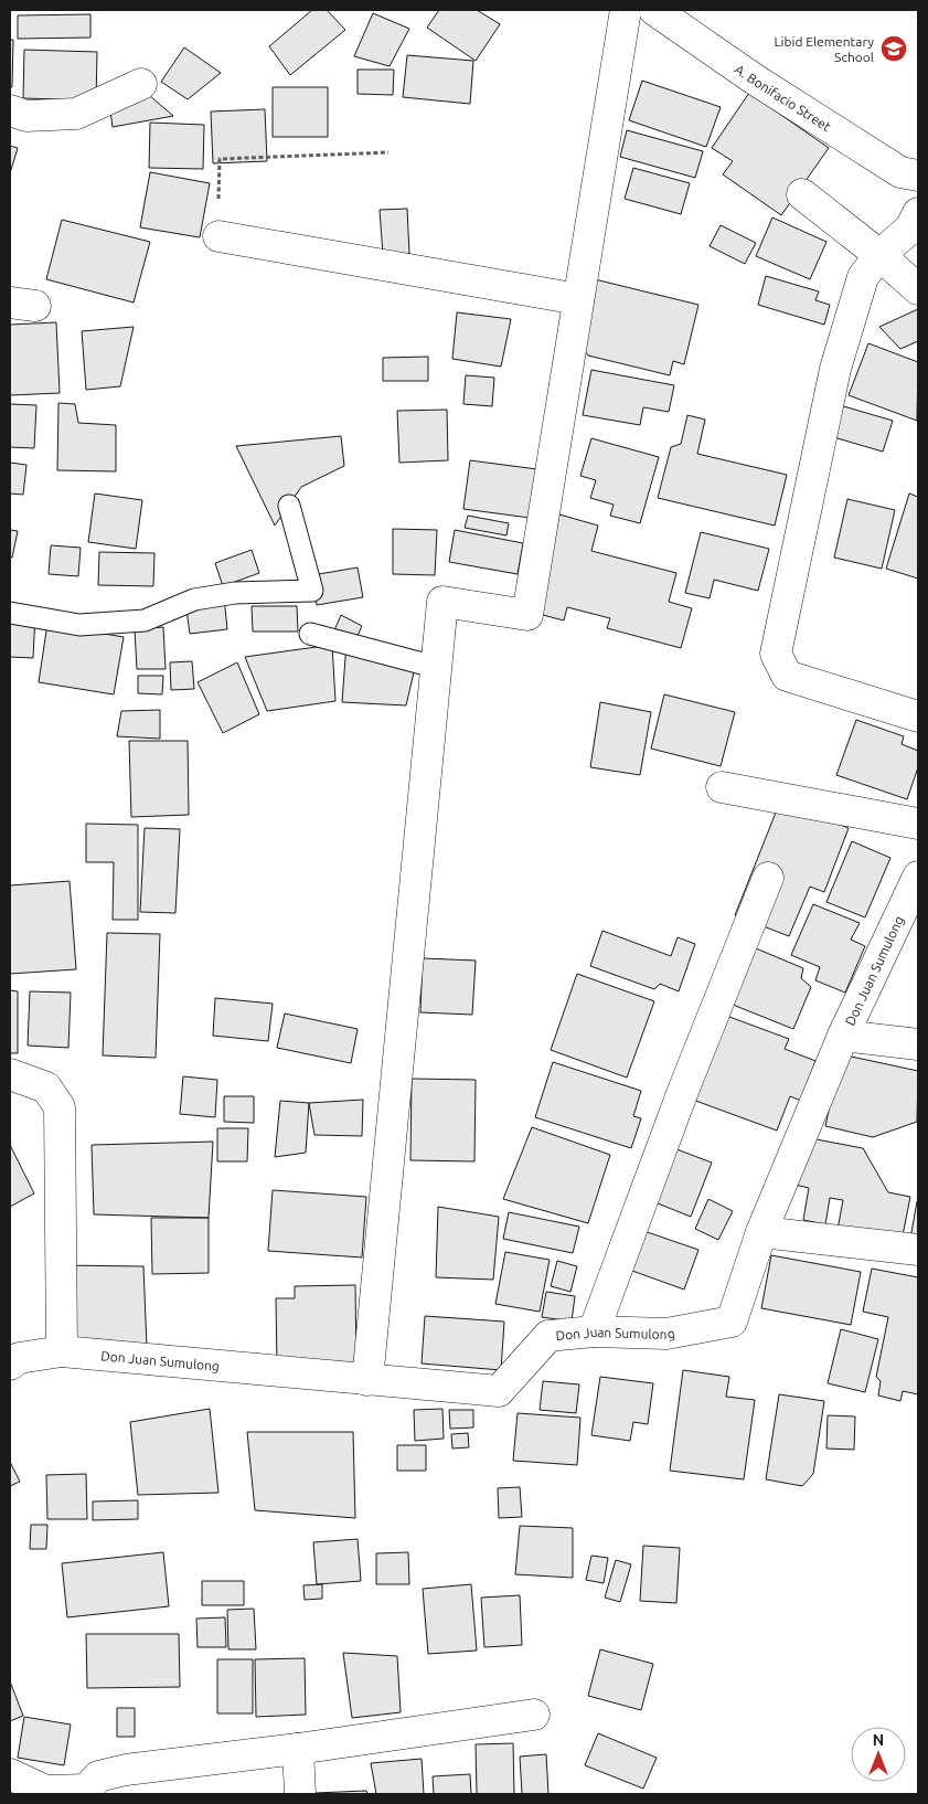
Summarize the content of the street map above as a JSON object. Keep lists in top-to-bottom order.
{
  "streets": {
    "street": ["A. Bonifacio Street", "Don Juan Sumulong"]
  },
  "places": {
    "school or university": ["Libid Elementary School"]
  },
  "north": "top"
}
